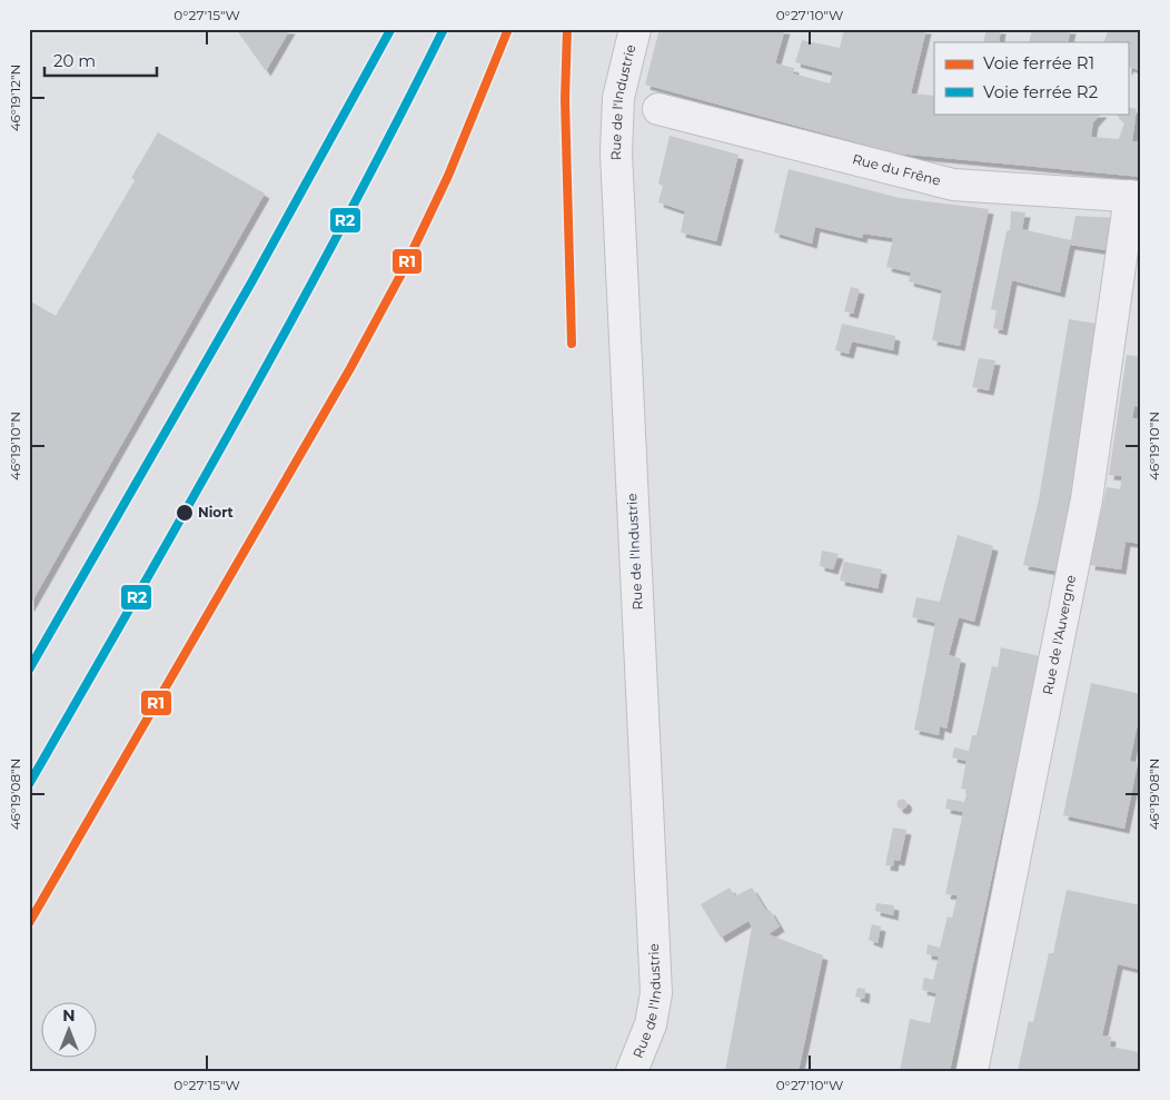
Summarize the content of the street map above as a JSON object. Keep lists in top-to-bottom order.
{
  "streets": {
    "street": ["Rue de l'Industrie", "Rue du Frêne", "Rue de l'Auvergne"]
  },
  "crossings": [
    ["Rue du Frêne", "Rue de l'Auvergne"]
  ],
  "places": ["Niort"],
  "lines": ["rail line R1", "rail line R2"],
  "legend": ["Voie ferrée R1", "Voie ferrée R2"],
  "scale_bar": "20 m",
  "north": "top",
  "coordinates": [
    "0°27'15\"W",
    "0°27'10\"W",
    "46°19'12\"N",
    "46°19'10\"N",
    "46°19'08\"N"
  ]
}
